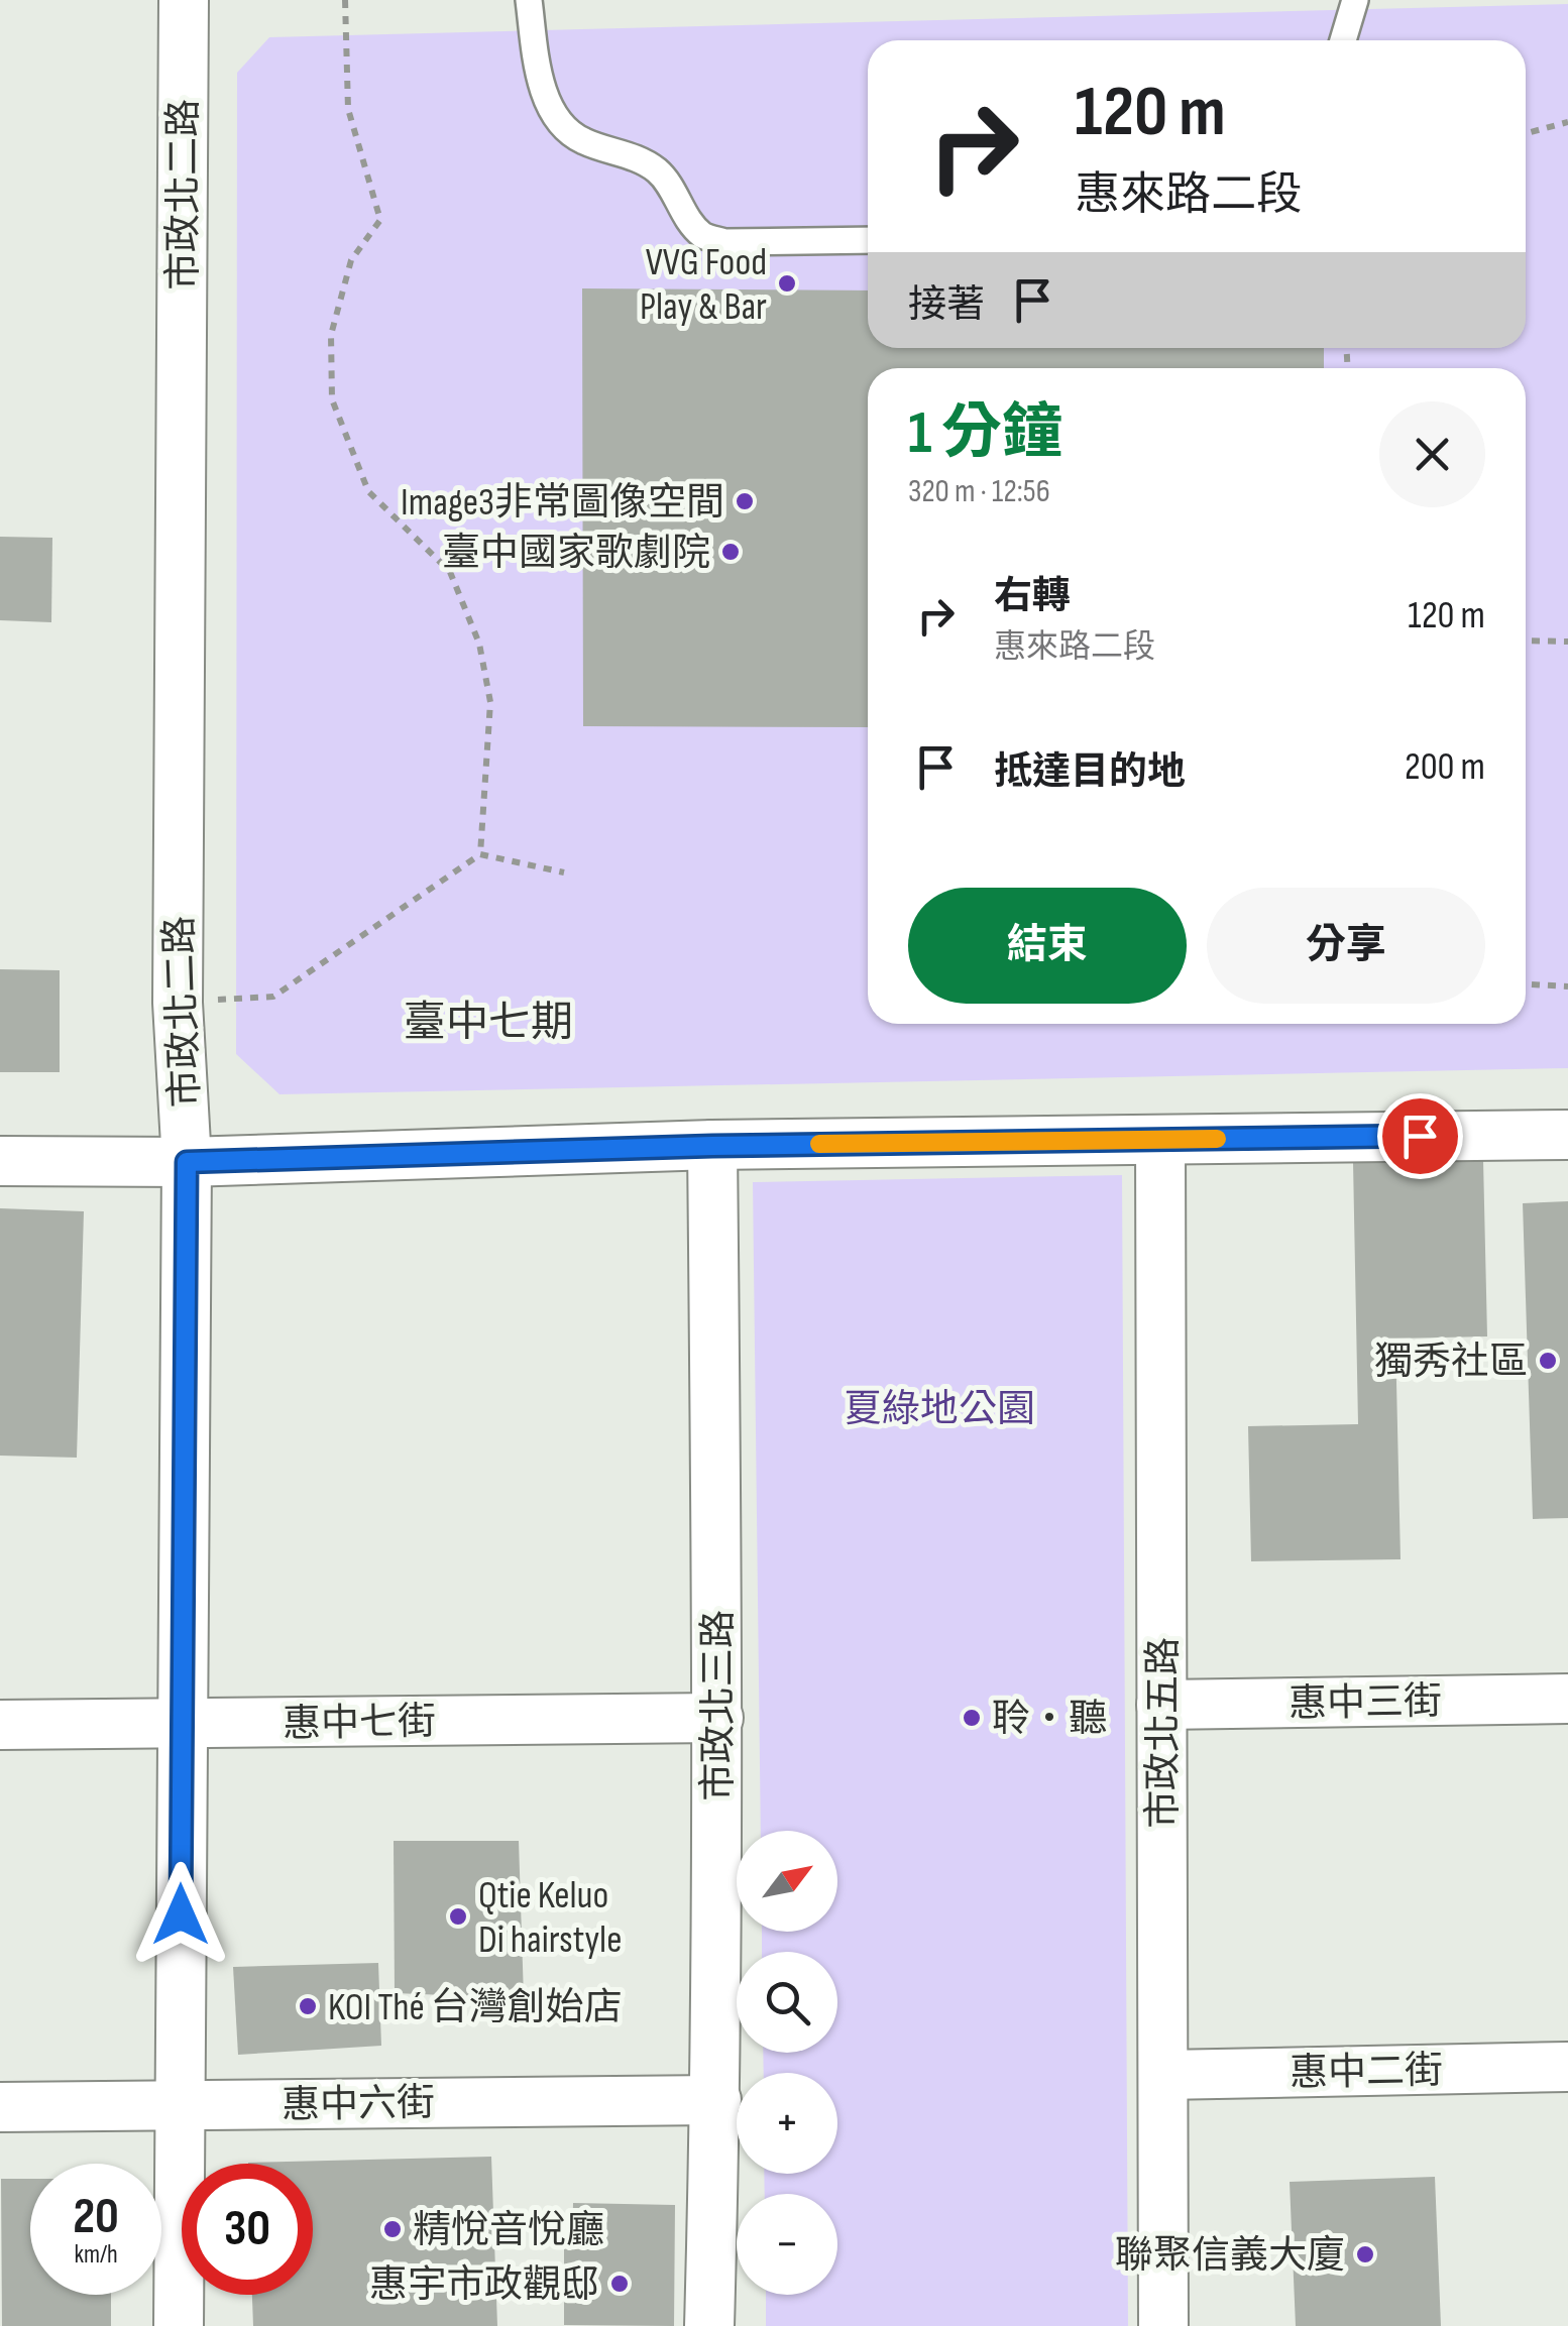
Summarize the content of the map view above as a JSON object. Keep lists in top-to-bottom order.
{
  "streets": {
    "street": [
      "市政北二路",
      "惠中三街",
      "市政北三路",
      "惠中七街",
      "市政北五路",
      "惠中二街",
      "惠中六街"
    ]
  },
  "crossings": [
    ["市政北二路", "惠中七街"],
    ["市政北二路", "惠中六街"],
    ["惠中三街", "市政北五路"],
    ["市政北三路", "惠中七街"],
    ["市政北三路", "惠中六街"],
    ["市政北五路", "惠中二街"]
  ],
  "districts": ["臺中七期"],
  "parks": ["夏綠地公園"],
  "places": [
    "VVG Food Play & Bar",
    "Image3非常圖像空間",
    "臺中國家歌劇院",
    "獨秀社區",
    "聆‧聽",
    "Qtie Keluo Di hairstyle",
    "KOI Thé 台灣創始店",
    "精悅音悅廳",
    "聯聚信義大廈",
    "惠宇市政觀邸"
  ],
  "north": "top right",
  "page": {
    "turn": ["120 m", "惠來路二段"],
    "then": "接著",
    "heading": ["1 分鐘", "320 m · 12:56"],
    "list": [
      {
        "name": "右轉",
        "note": "惠來路二段",
        "value": "120 m"
      },
      {
        "name": "抵達目的地",
        "value": "200 m"
      }
    ],
    "buttons": ["結束", "分享"],
    "map_buttons": ["+", "−"],
    "speed": "20 km/h",
    "limit": "30"
  }
}
